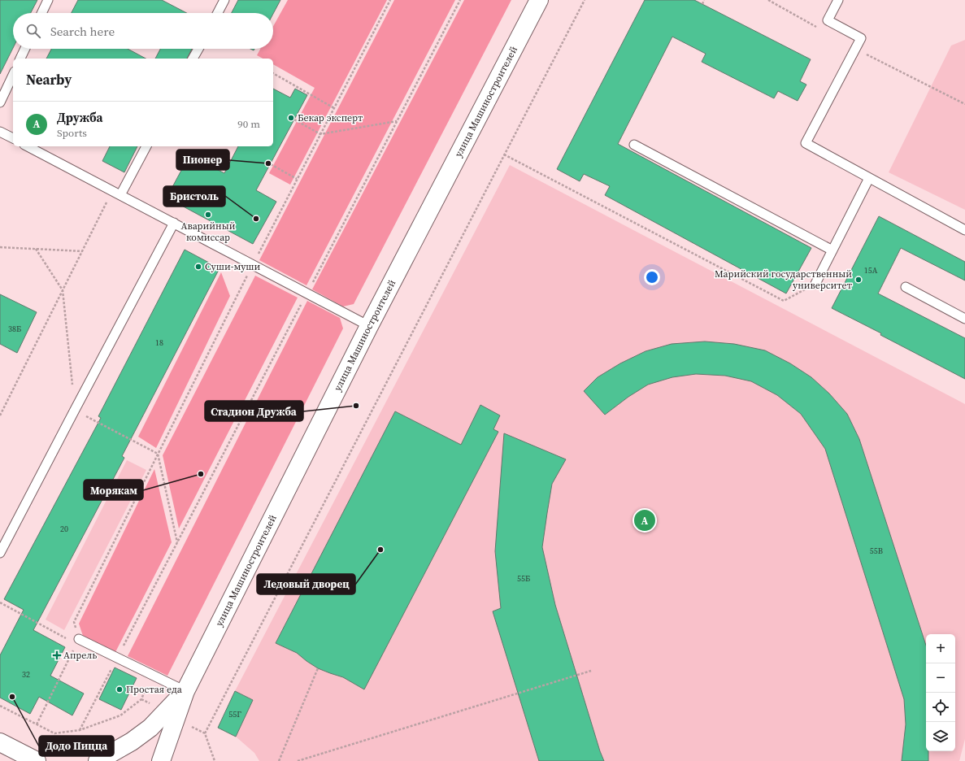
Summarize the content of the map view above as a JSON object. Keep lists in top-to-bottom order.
{
  "streets": {
    "main road": ["улица Машиностроителей"]
  },
  "places": {
    "other": [
      "Бекар эксперт",
      "Пионер",
      "Аварийный комиссар",
      "Бристоль",
      "Суши-муши",
      "Марийский государственный университет",
      "Стадион Дружба",
      "Морякам",
      "Ледовый дворец",
      "Простая еда",
      "Додо Пицца"
    ],
    "health": ["Апрель"]
  },
  "house_numbers": [
    "15А",
    "38Б",
    "18",
    "20",
    "55В",
    "55Б",
    "32",
    "55Г"
  ],
  "page": {
    "search": "Search here",
    "heading": "Nearby",
    "list": [
      {
        "mark": "A",
        "name": "Дружба",
        "note": "Sports",
        "value": "90 m"
      }
    ],
    "pins": "A",
    "map_buttons": ["+", "−"]
  }
}
